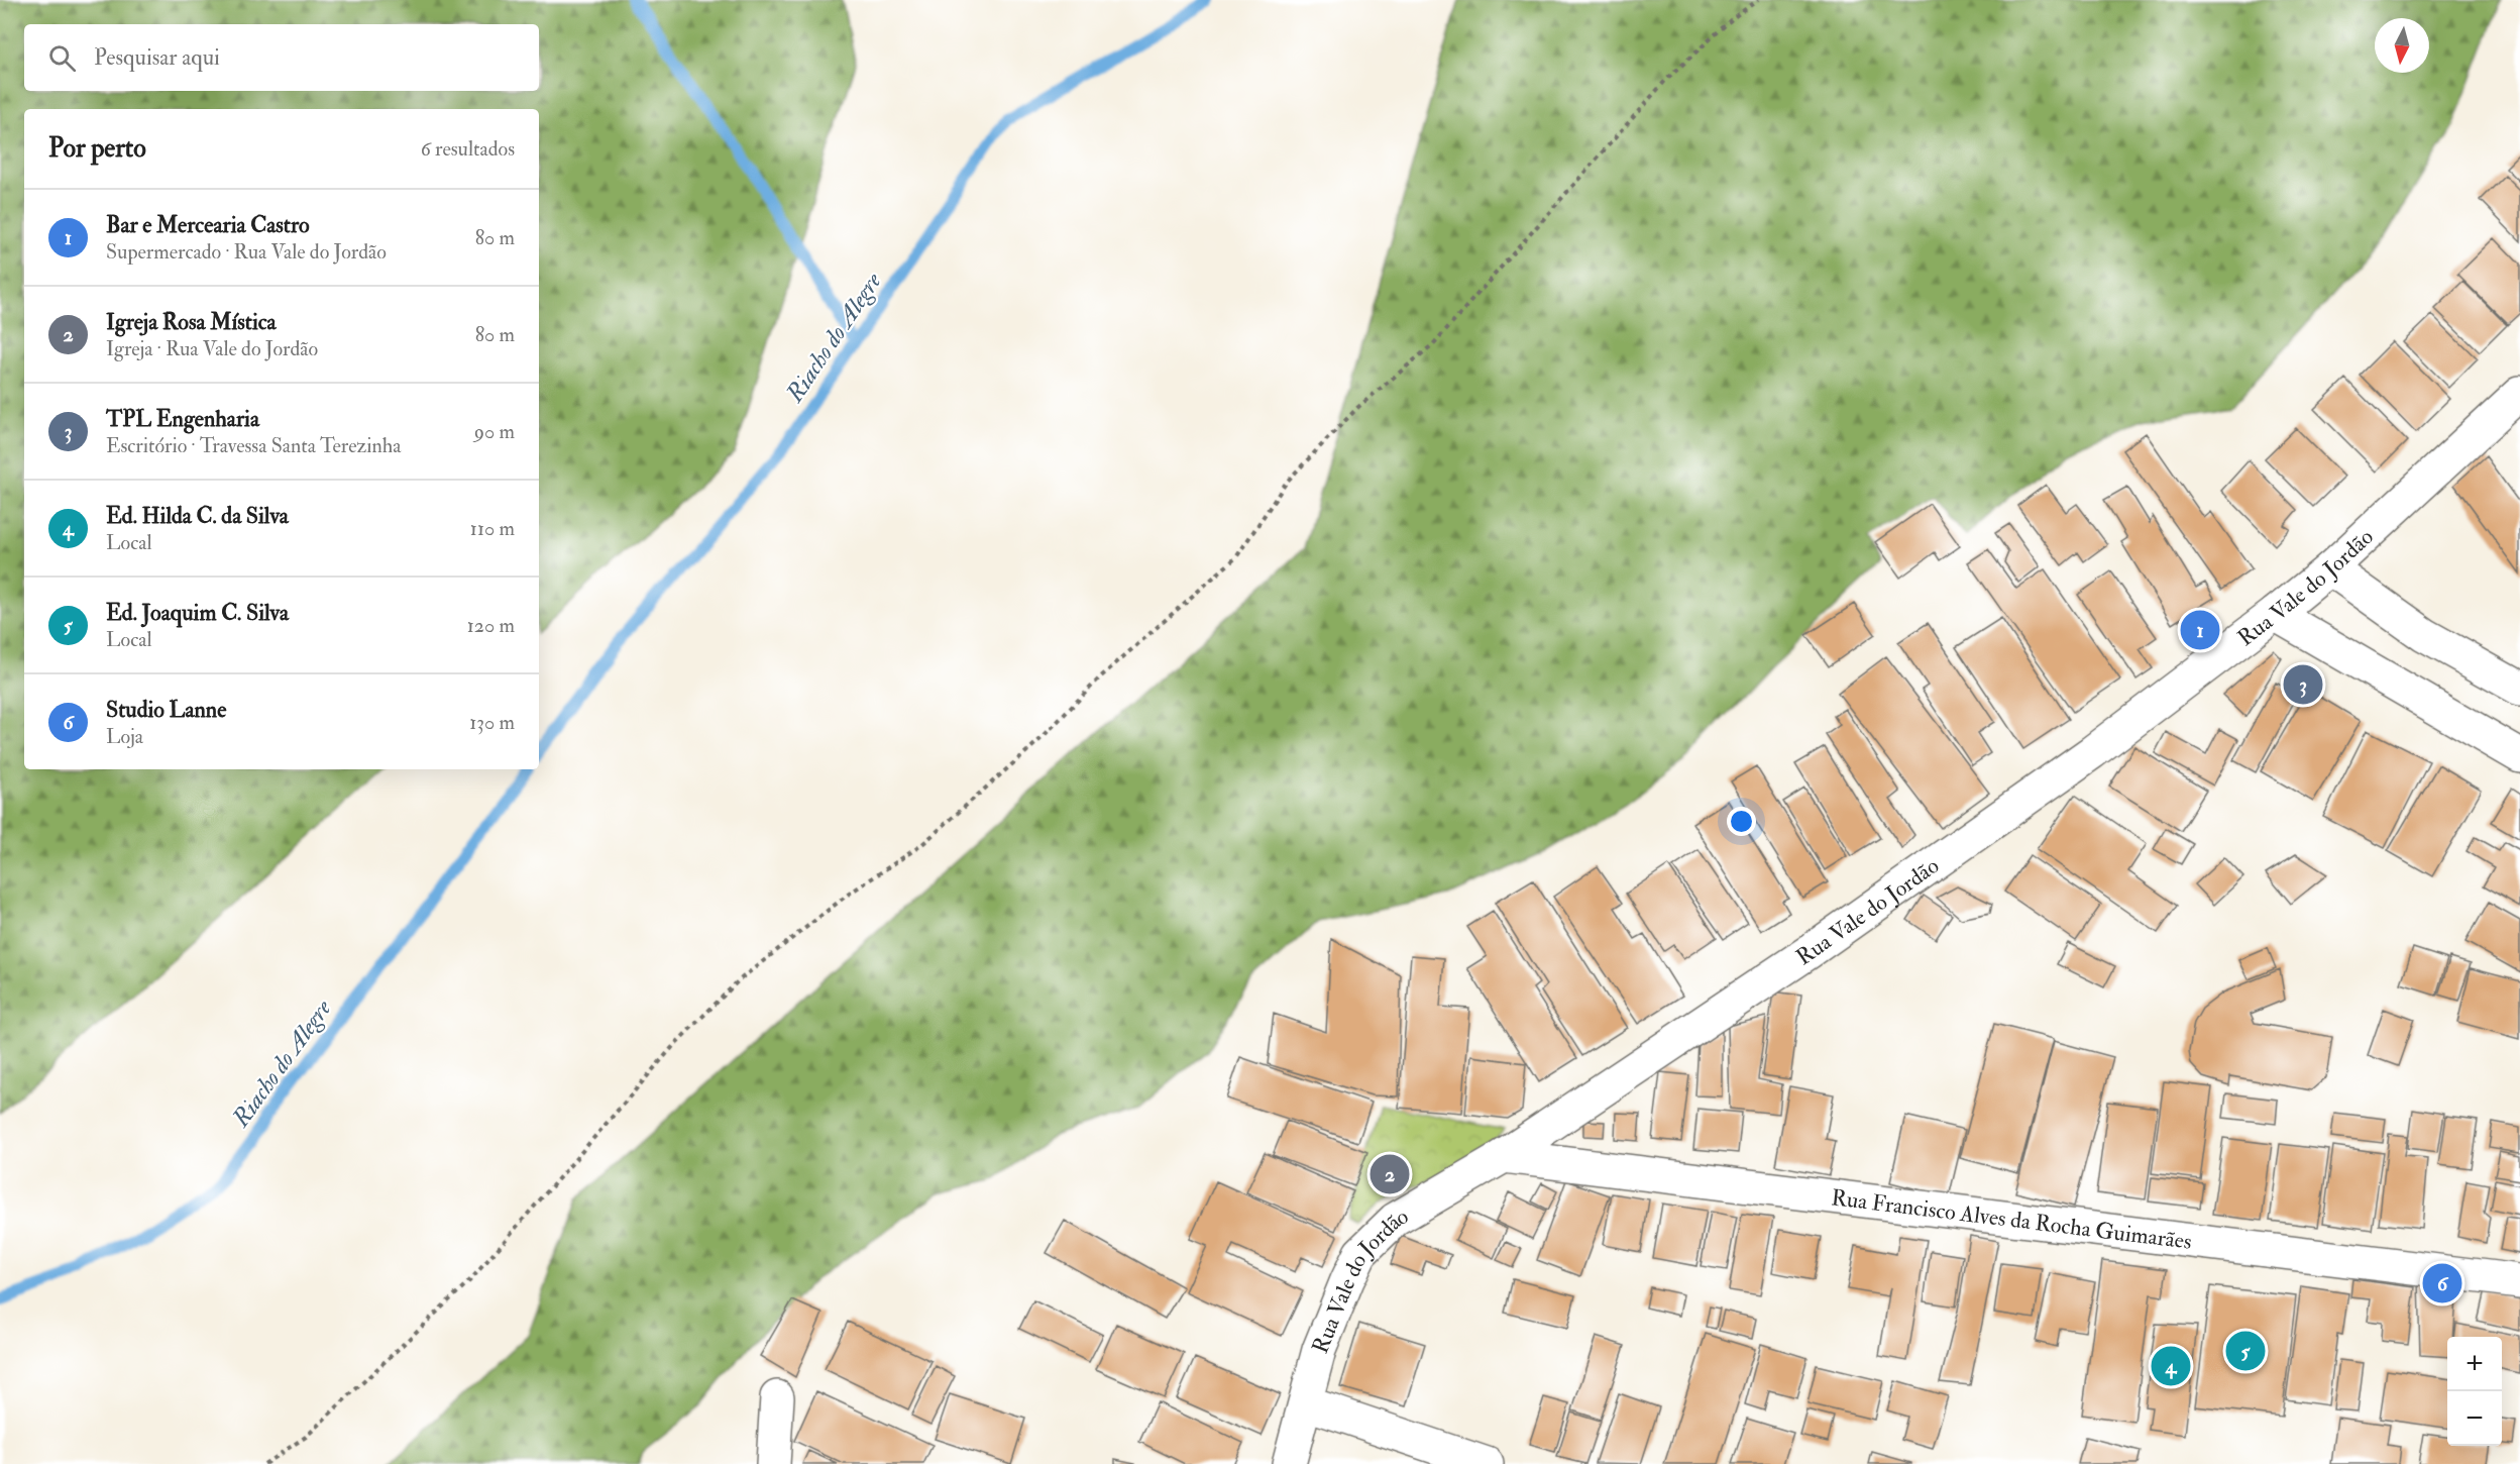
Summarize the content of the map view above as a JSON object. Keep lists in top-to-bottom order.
{
  "streets": {
    "street": ["Rua Vale do Jordão", "Rua Francisco Alves da Rocha Guimarães"]
  },
  "crossings": [
    ["Rua Vale do Jordão", "Rua Francisco Alves da Rocha Guimarães"]
  ],
  "water": ["Riacho do Alegre"],
  "north": "bottom",
  "page": {
    "search": "Pesquisar aqui",
    "heading": ["Por perto", "6 resultados"],
    "list": [
      {
        "mark": "1",
        "name": "Bar e Mercearia Castro",
        "note": "Supermercado · Rua Vale do Jordão",
        "value": "80 m"
      },
      {
        "mark": "2",
        "name": "Igreja Rosa Mística",
        "note": "Igreja · Rua Vale do Jordão",
        "value": "80 m"
      },
      {
        "mark": "3",
        "name": "TPL Engenharia",
        "note": "Escritório · Travessa Santa Terezinha",
        "value": "90 m"
      },
      {
        "mark": "4",
        "name": "Ed. Hilda C. da Silva",
        "note": "Local",
        "value": "110 m"
      },
      {
        "mark": "5",
        "name": "Ed. Joaquim C. Silva",
        "note": "Local",
        "value": "120 m"
      },
      {
        "mark": "6",
        "name": "Studio Lanne",
        "note": "Loja",
        "value": "130 m"
      }
    ],
    "pins": [
      "1",
      "3",
      "2",
      "6",
      "5",
      "4"
    ],
    "map_buttons": ["+", "−"]
  }
}
